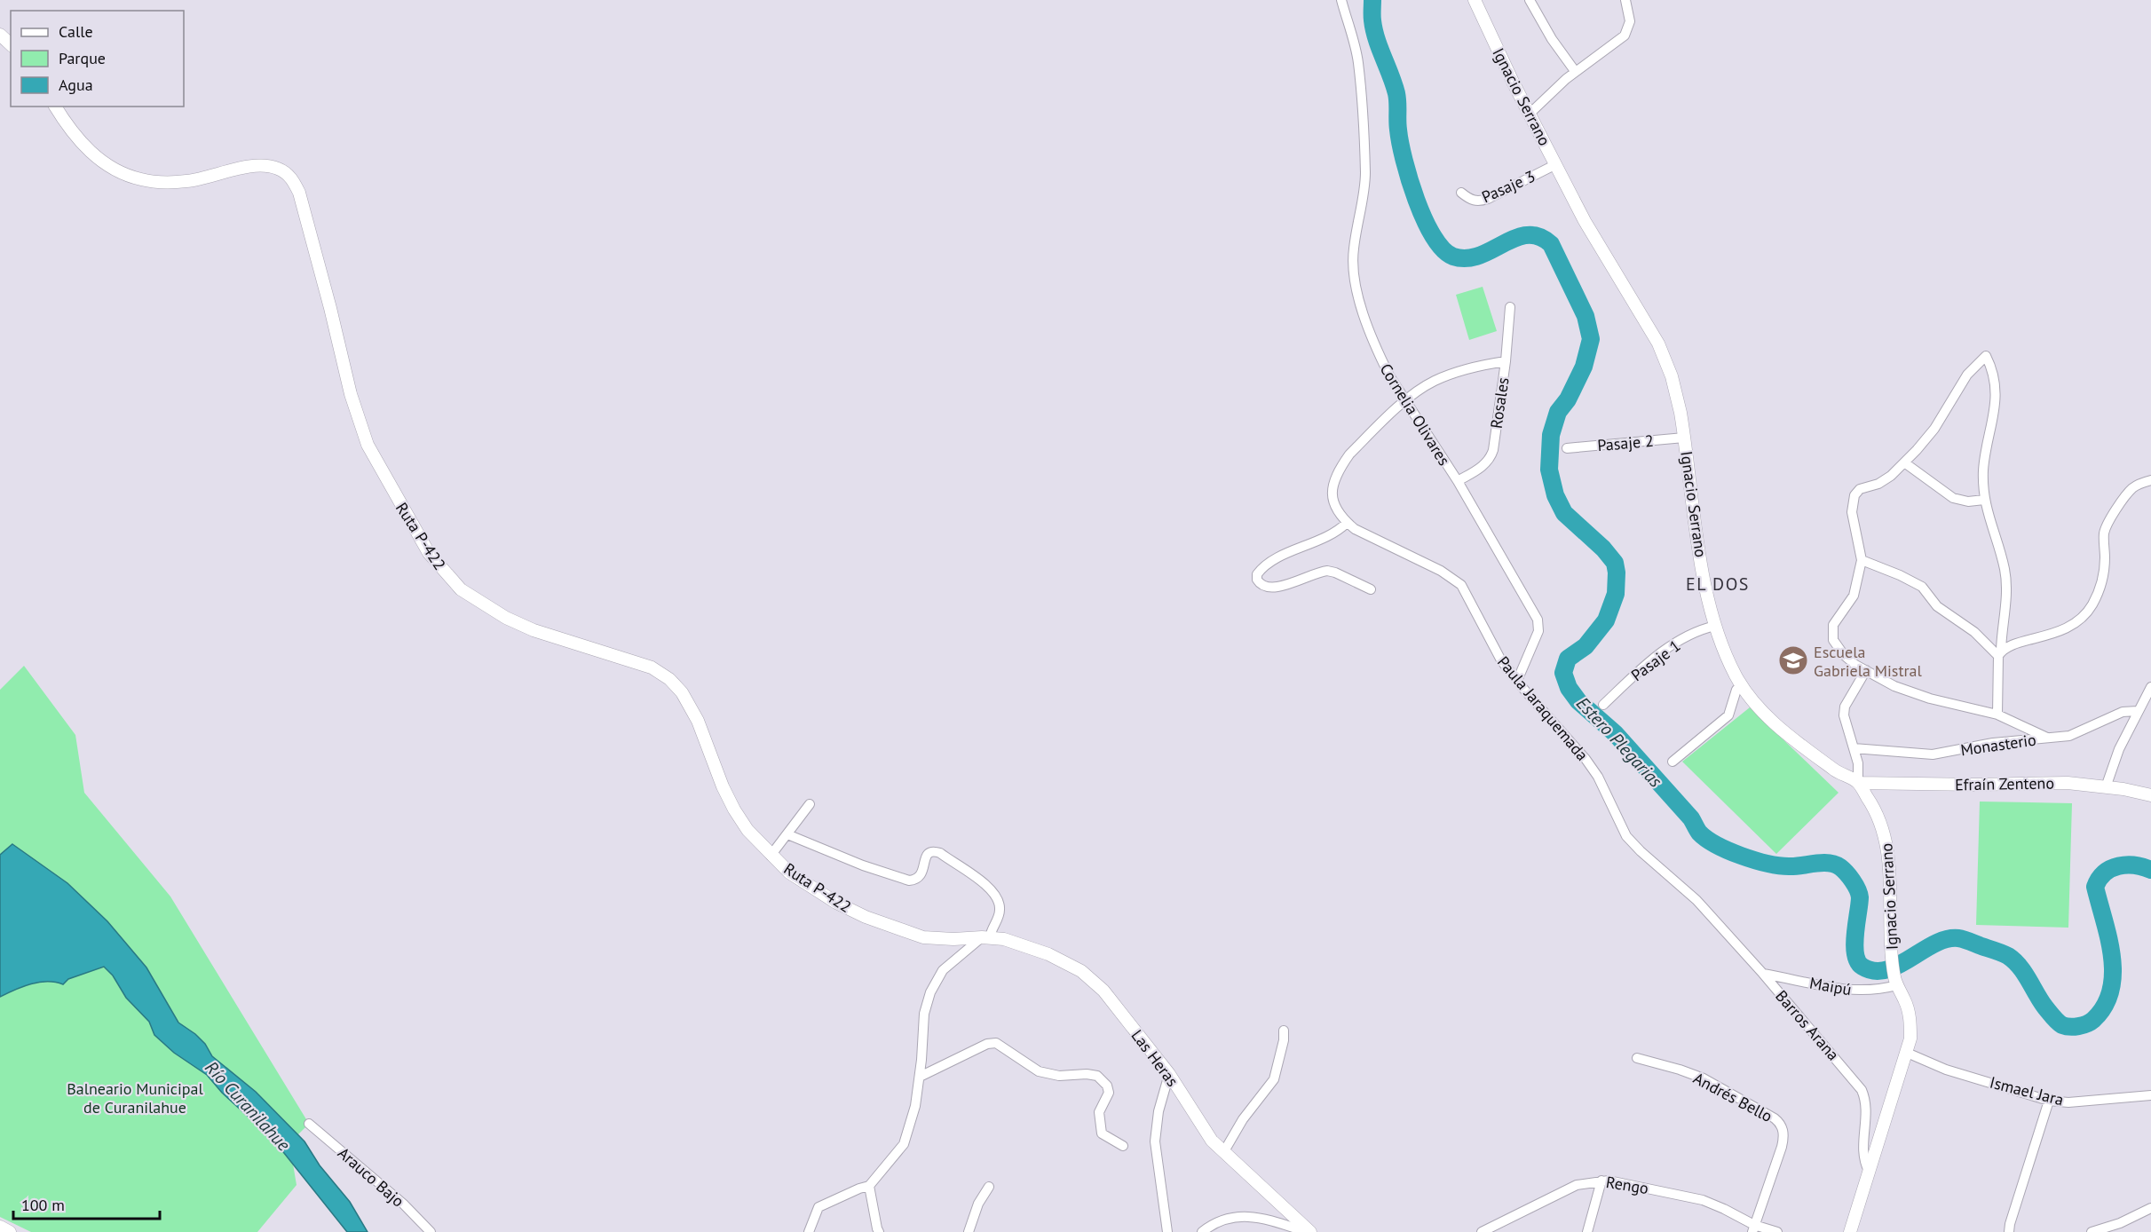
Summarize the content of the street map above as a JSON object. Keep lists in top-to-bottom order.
{
  "streets": {
    "street": [
      "Ignacio Serrano",
      "Pasaje 3",
      "Rosales",
      "Cornelia Olivares",
      "Pasaje 2",
      "Ruta P-422",
      "Pasaje 1",
      "Paula Jaraquemada",
      "Monasterio",
      "Efraín Zenteno",
      "Maipú",
      "Barros Arana",
      "Las Heras",
      "Ismael Jara",
      "Andrés Bello",
      "Arauco Bajo",
      "Rengo"
    ]
  },
  "crossings": [
    ["Ignacio Serrano", "Pasaje 3"],
    ["Ignacio Serrano", "Pasaje 2"],
    ["Ignacio Serrano", "Pasaje 1"],
    ["Ignacio Serrano", "Efraín Zenteno"],
    ["Ignacio Serrano", "Maipú"],
    ["Ignacio Serrano", "Barros Arana"],
    ["Ignacio Serrano", "Ismael Jara"],
    ["Rosales", "Cornelia Olivares"],
    ["Cornelia Olivares", "Paula Jaraquemada"],
    ["Ruta P-422", "Las Heras"],
    ["Paula Jaraquemada", "Barros Arana"],
    ["Maipú", "Barros Arana"],
    ["Andrés Bello", "Rengo"]
  ],
  "districts": ["EL DOS"],
  "water": ["Estero Plegarias", "Río Curanilahue"],
  "parks": ["Balneario Municipal de Curanilahue"],
  "places": {
    "school or university": ["Escuela Gabriela Mistral"]
  },
  "legend": ["Calle", "Parque", "Agua"],
  "scale_bar": "100 m"
}
